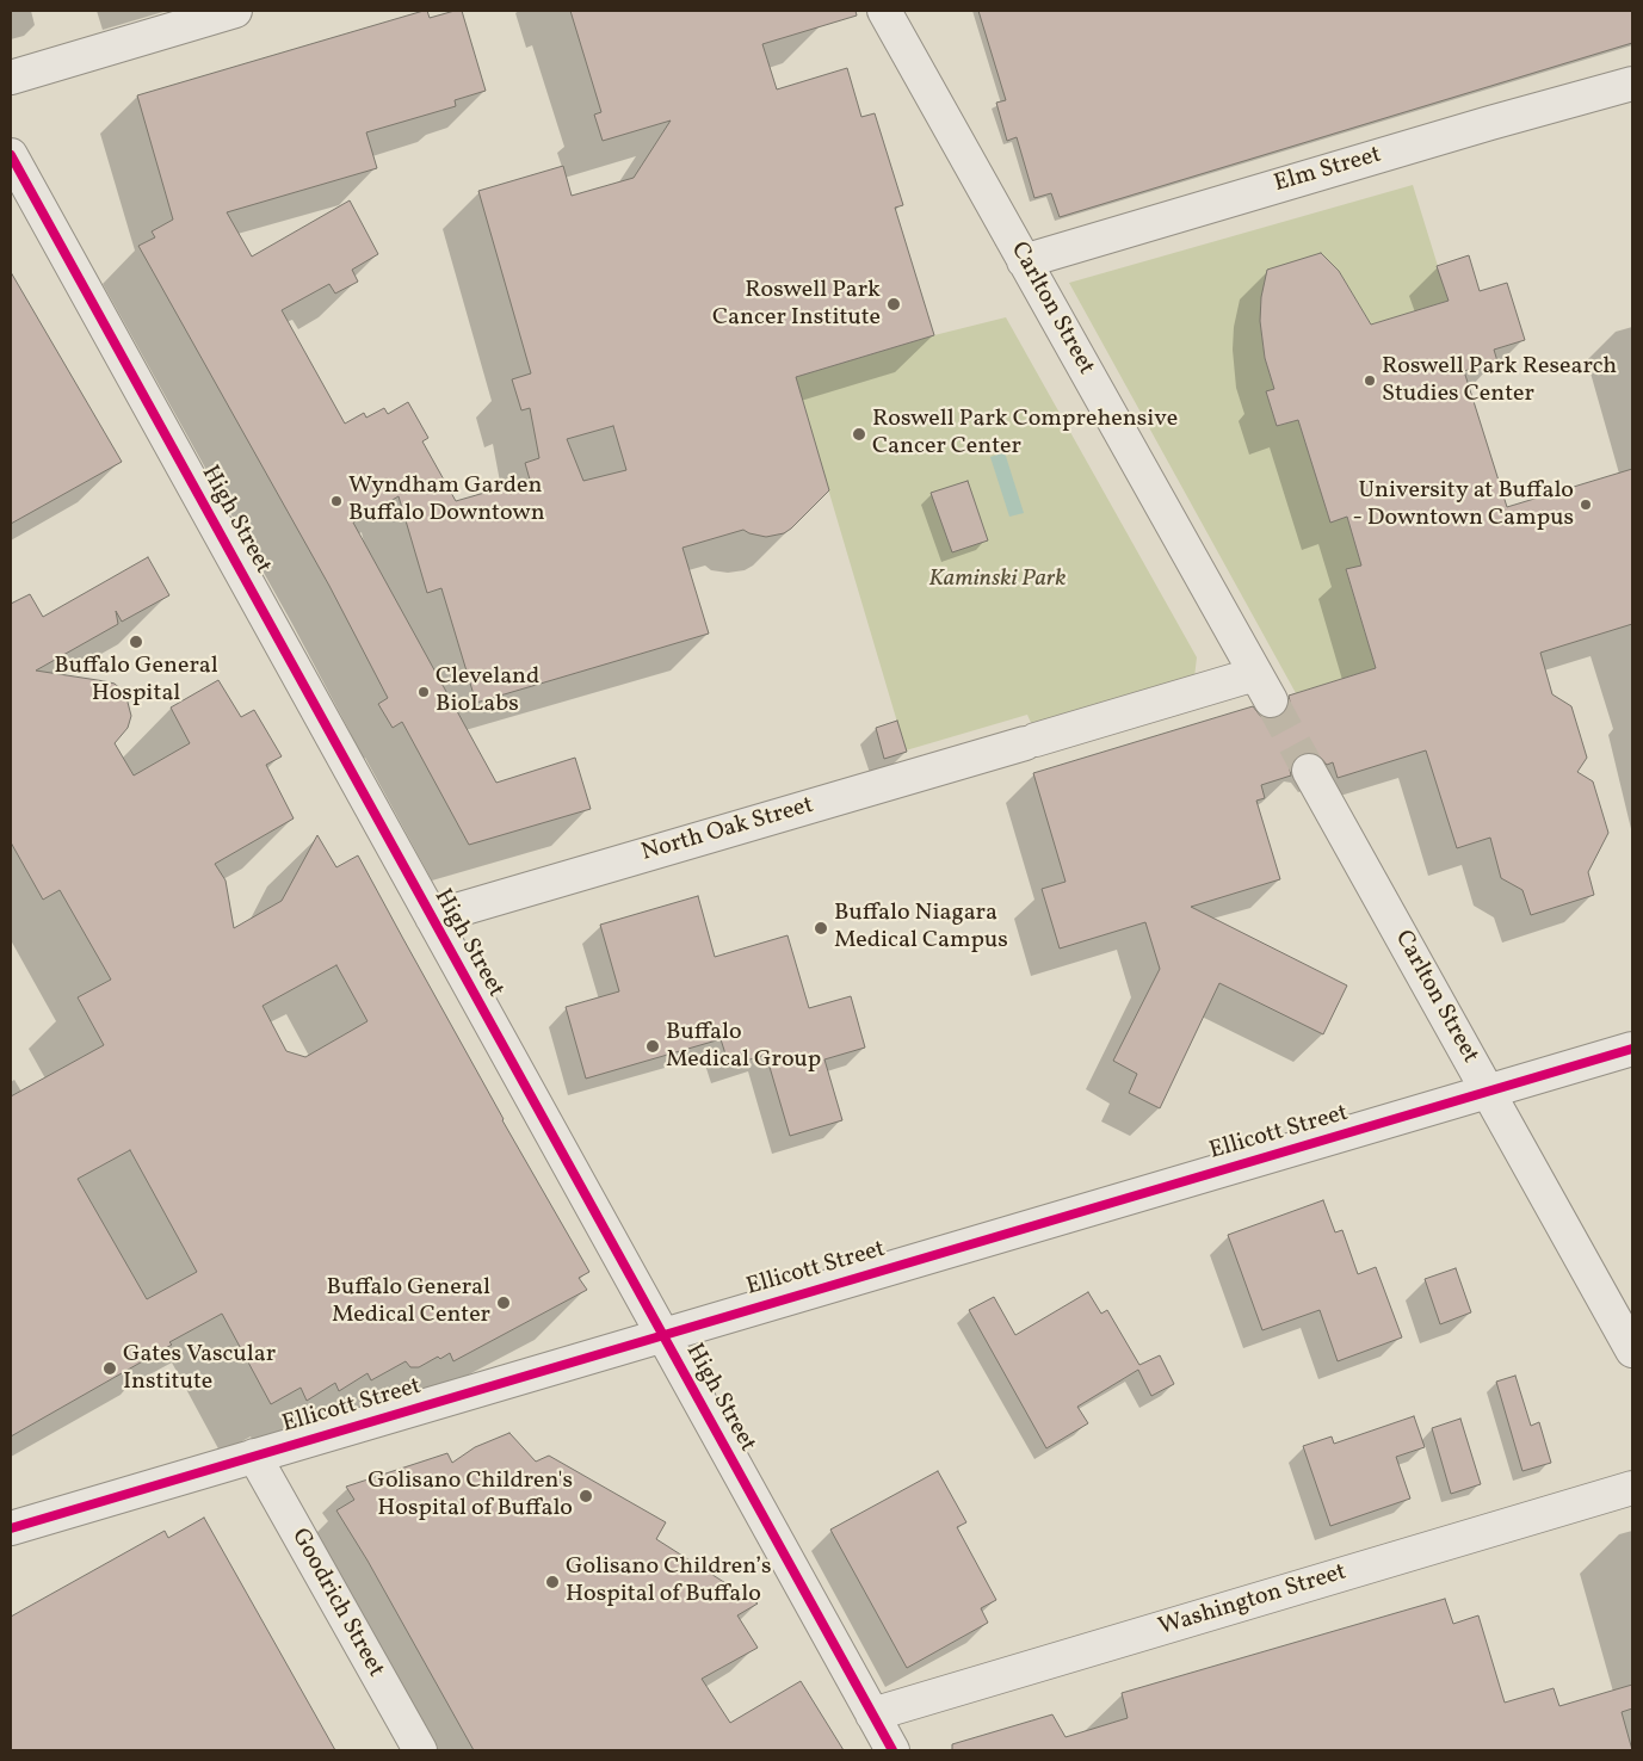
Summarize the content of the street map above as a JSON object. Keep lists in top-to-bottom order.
{
  "streets": {
    "street": [
      "Elm Street",
      "Carlton Street",
      "High Street",
      "North Oak Street",
      "Ellicott Street",
      "Washington Street",
      "Goodrich Street"
    ]
  },
  "crossings": [
    ["Elm Street", "Carlton Street"],
    ["Carlton Street", "North Oak Street"],
    ["Carlton Street", "Ellicott Street"],
    ["High Street", "North Oak Street"],
    ["High Street", "Ellicott Street"],
    ["High Street", "Washington Street"],
    ["Ellicott Street", "Goodrich Street"]
  ],
  "parks": ["Kaminski Park"],
  "places": [
    "Roswell Park Cancer Institute",
    "Roswell Park Research Studies Center",
    "Roswell Park Comprehensive Cancer Center",
    "Wyndham Garden Buffalo Downtown",
    "University at Buffalo - Downtown Campus",
    "Buffalo General Hospital",
    "Cleveland BioLabs",
    "Buffalo Niagara Medical Campus",
    "Buffalo Medical Group",
    "Buffalo General Medical Center",
    "Gates Vascular Institute",
    "Golisano Children's Hospital of Buffalo",
    "Golisano Children’s Hospital of Buffalo"
  ]
}
